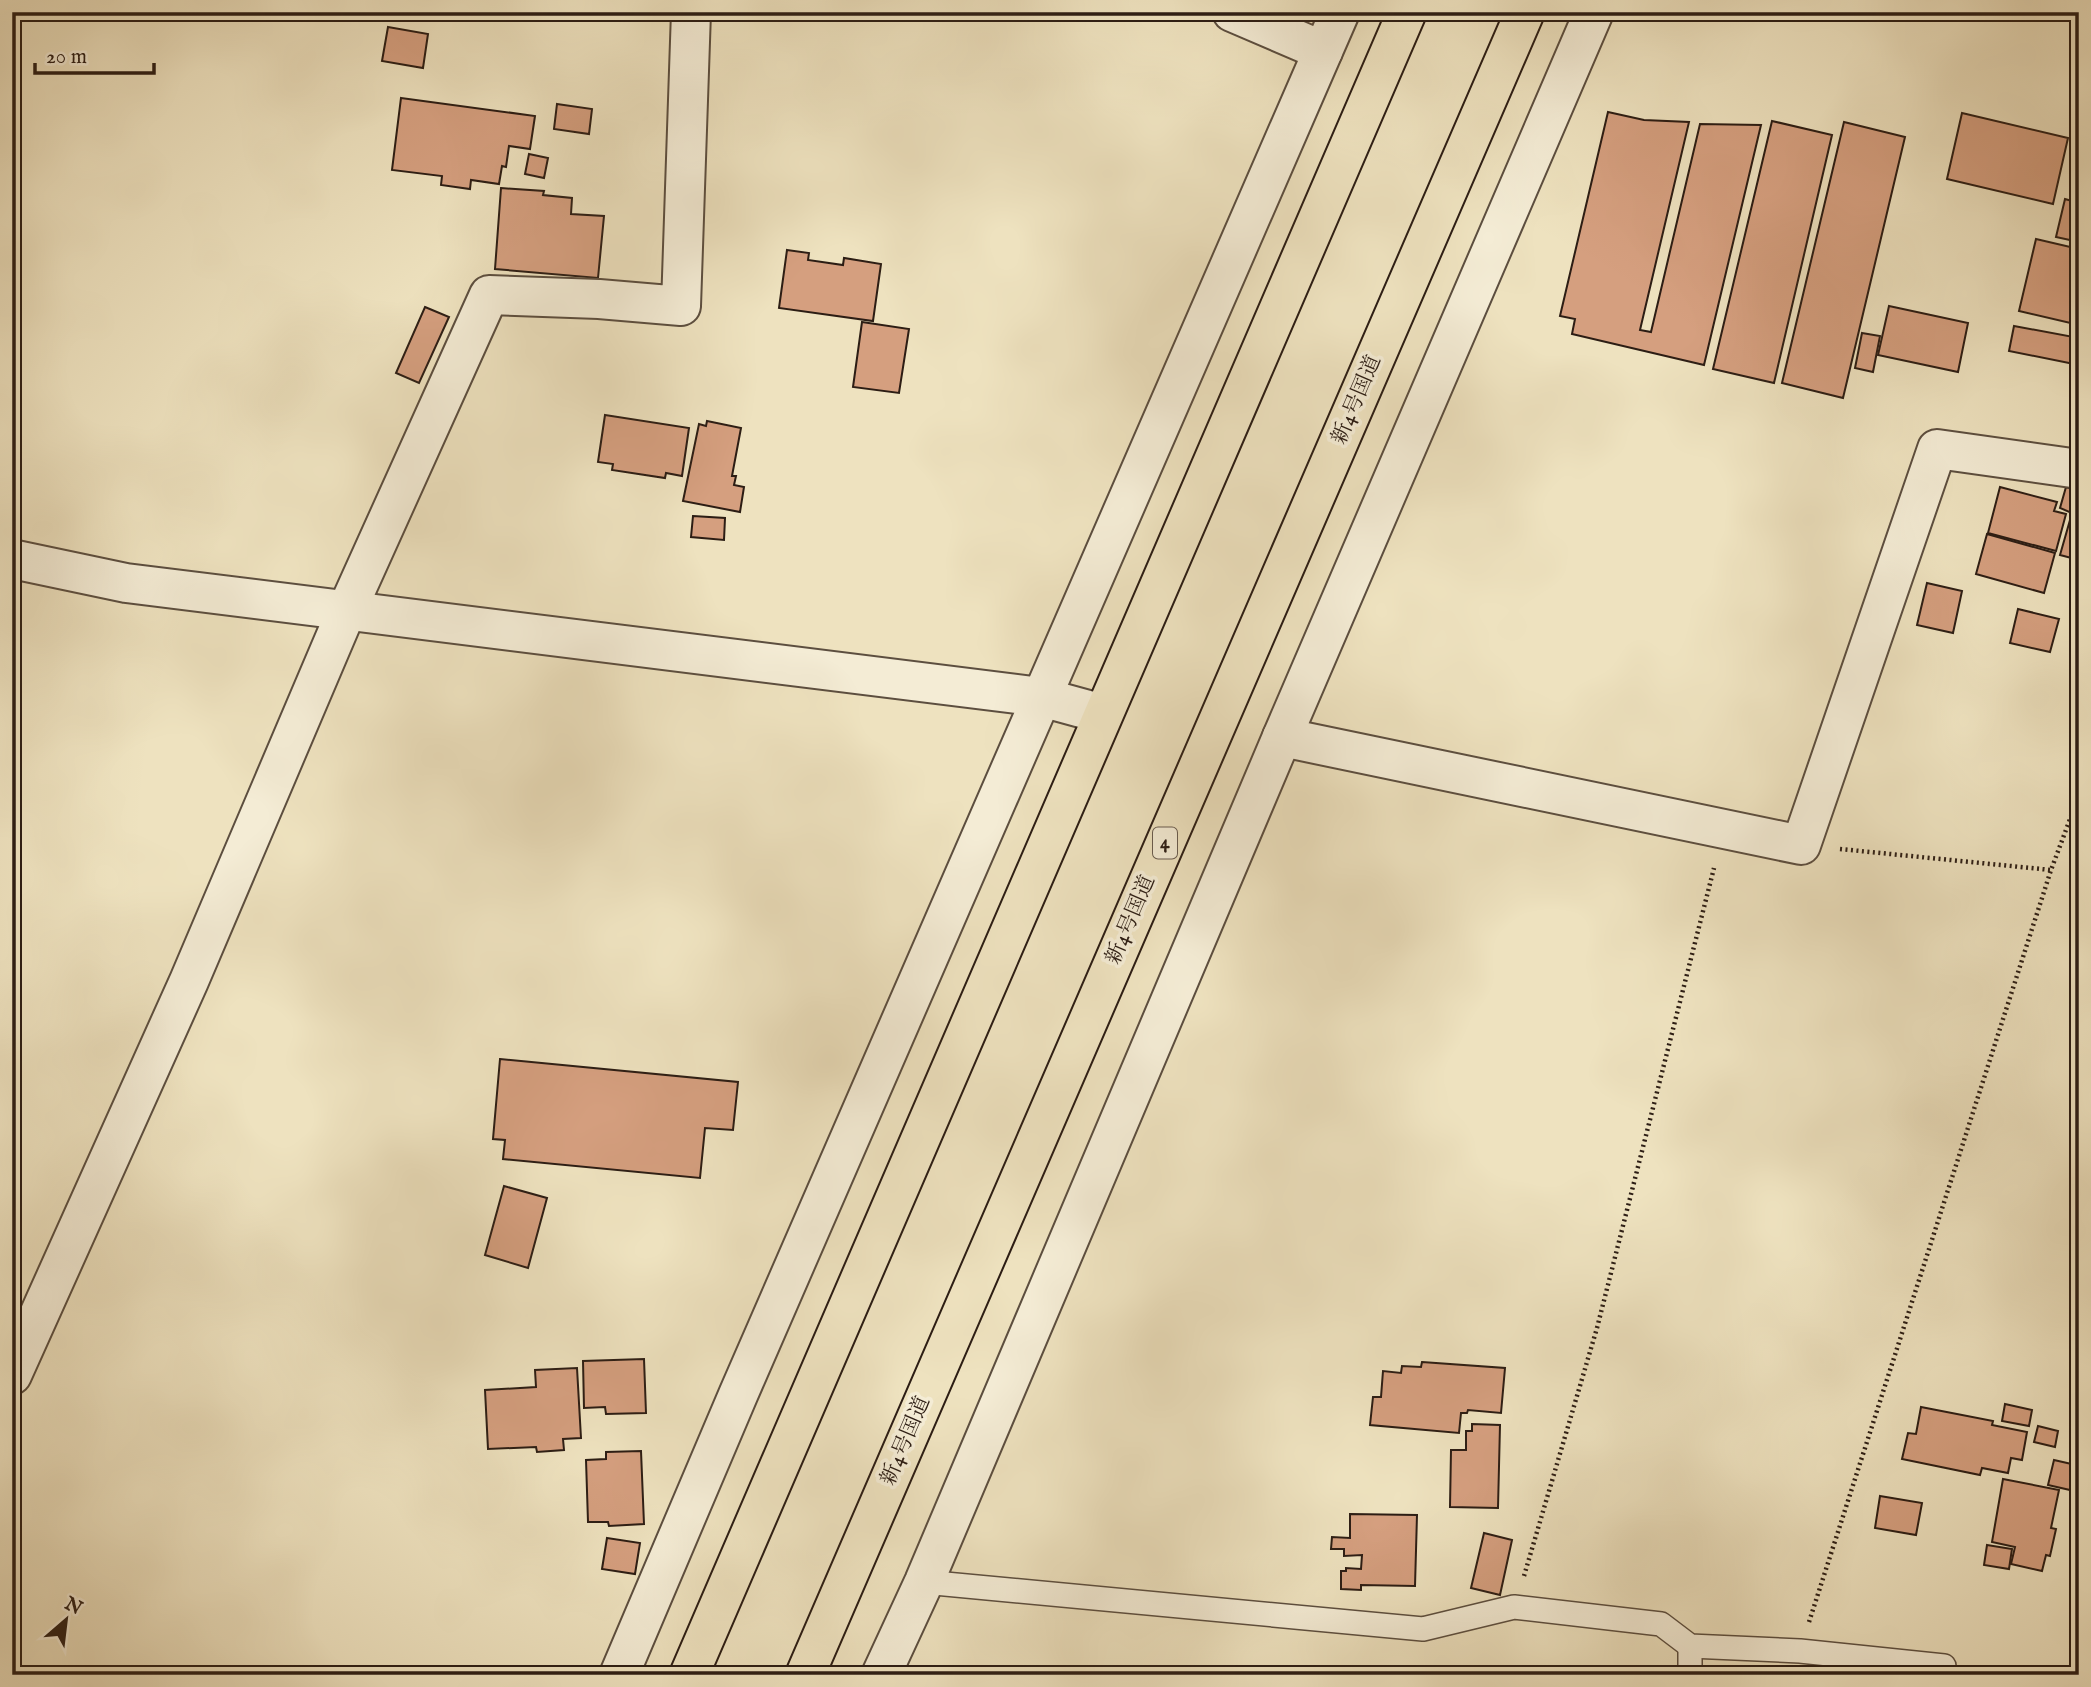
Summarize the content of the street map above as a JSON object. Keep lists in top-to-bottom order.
{
  "streets": {
    "highway": ["新4号国道", "4"]
  },
  "scale_bar": "20 m",
  "north": "top right"
}
